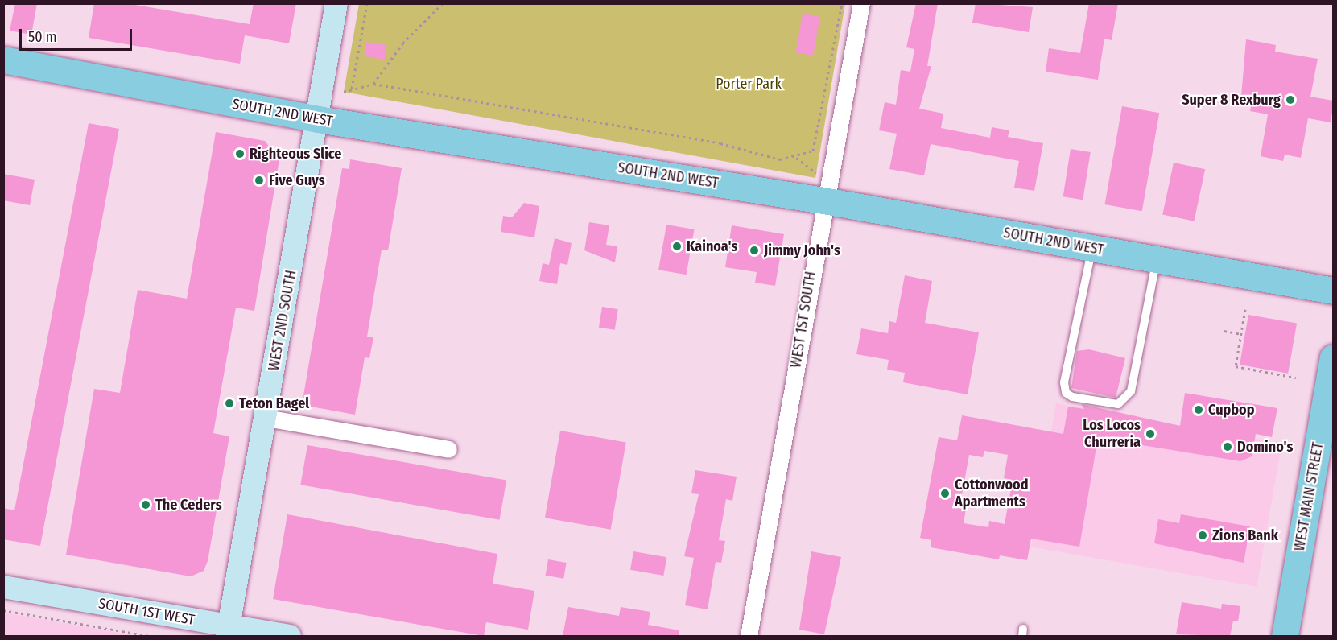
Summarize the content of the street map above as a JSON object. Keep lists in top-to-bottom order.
{
  "streets": {
    "main road": ["SOUTH 2ND WEST", "WEST MAIN STREET"],
    "street": ["WEST 1ST SOUTH", "WEST 2ND SOUTH", "SOUTH 1ST WEST"]
  },
  "crossings": [
    ["SOUTH 2ND WEST", "WEST 1ST SOUTH"],
    ["SOUTH 2ND WEST", "WEST 2ND SOUTH"],
    ["WEST 2ND SOUTH", "SOUTH 1ST WEST"]
  ],
  "parks": ["Porter Park"],
  "places": [
    "Super 8 Rexburg",
    "Righteous Slice",
    "Five Guys",
    "Kainoa's",
    "Jimmy John's",
    "Teton Bagel",
    "Cupbop",
    "Los Locos Churreria",
    "Domino's",
    "Cottonwood Apartments",
    "The Ceders",
    "Zions Bank"
  ],
  "scale_bar": "50 m"
}
